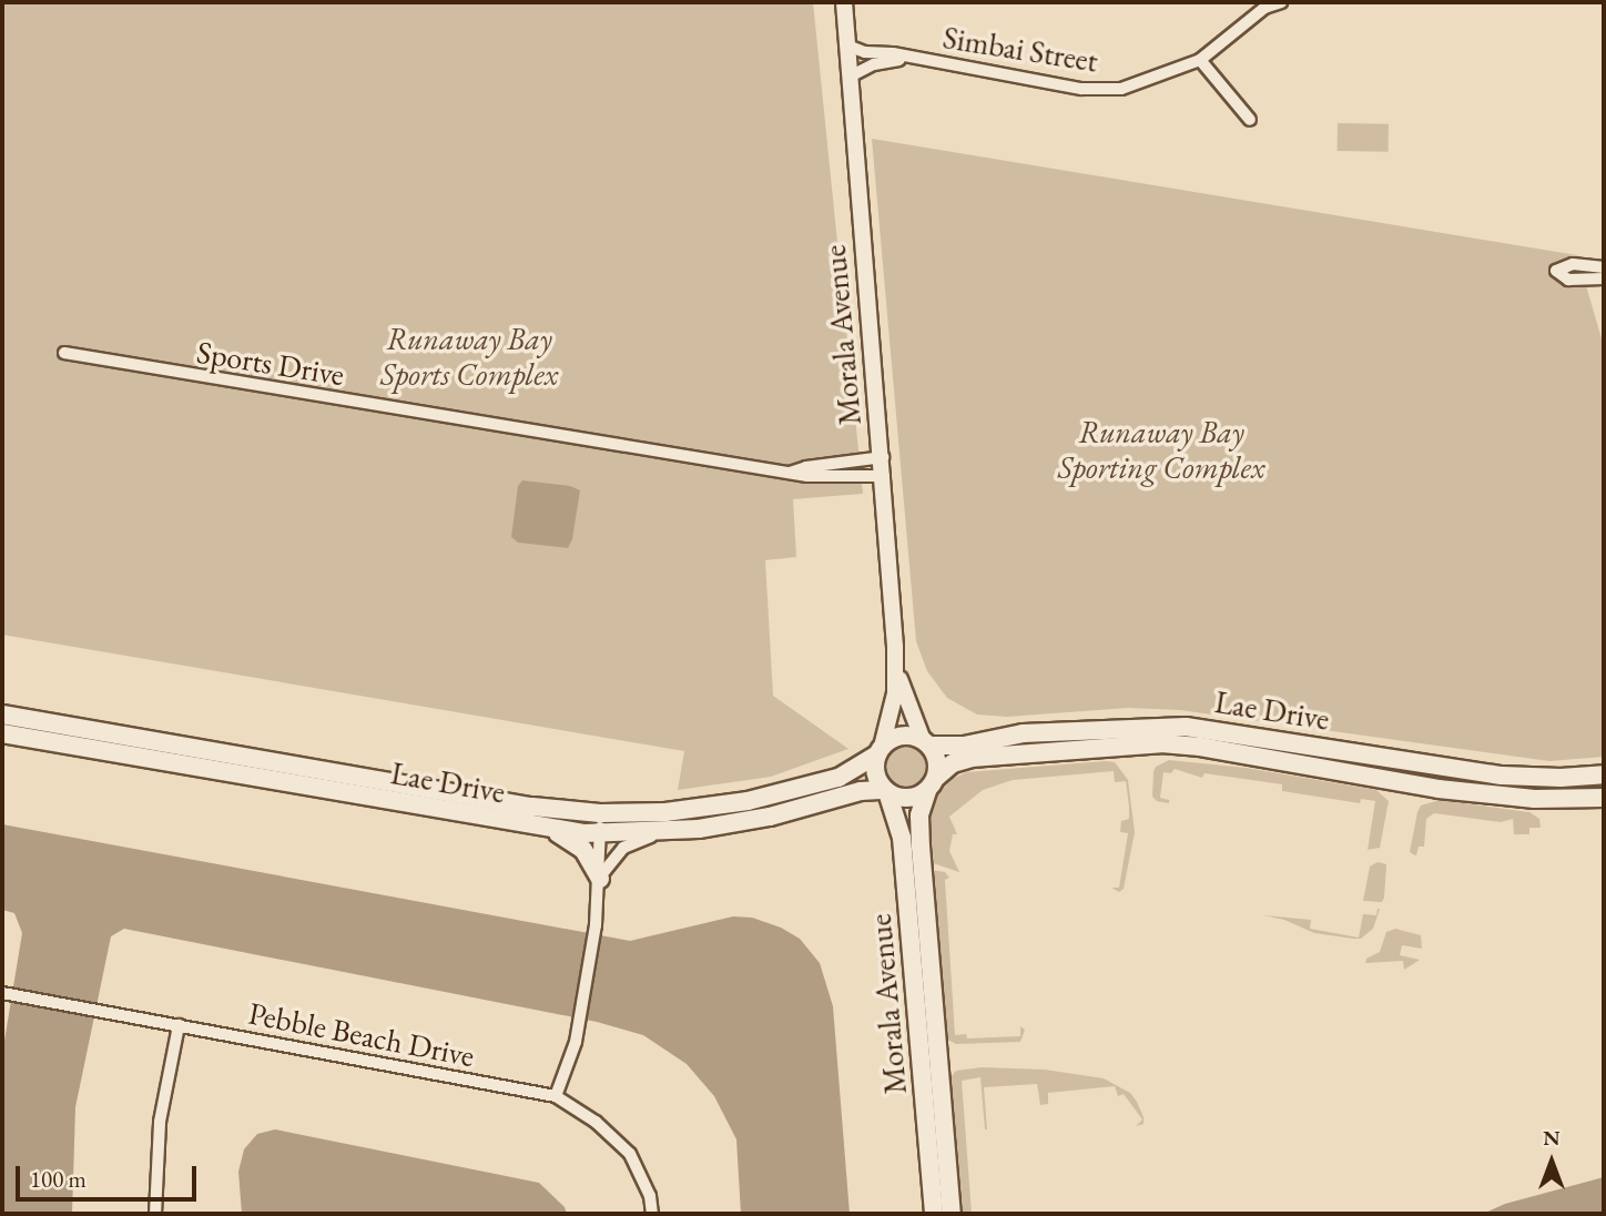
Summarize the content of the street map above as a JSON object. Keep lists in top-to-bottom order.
{
  "streets": {
    "main road": ["Morala Avenue", "Lae Drive"],
    "street": ["Simbai Street", "Sports Drive", "Pebble Beach Drive"]
  },
  "crossings": [
    ["Simbai Street", "Morala Avenue"],
    ["Morala Avenue", "Sports Drive"],
    ["Morala Avenue", "Lae Drive"]
  ],
  "parks": ["Runaway Bay Sports Complex", "Runaway Bay Sporting Complex"],
  "scale_bar": "100 m",
  "north": "top"
}
